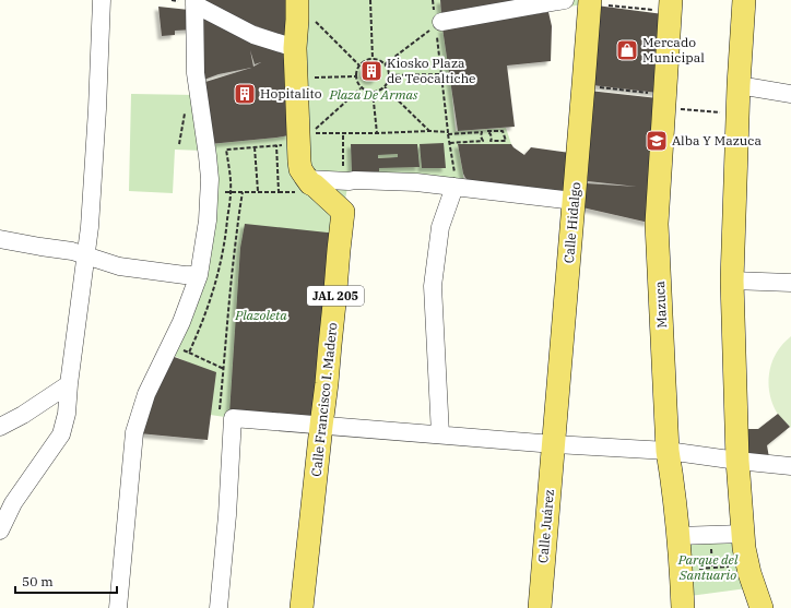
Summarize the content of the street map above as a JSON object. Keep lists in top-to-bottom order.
{
  "streets": {
    "main road": [
      "Calle Hidalgo",
      "JAL 205",
      "Mazuca",
      "Calle Francisco I. Madero",
      "Calle Juárez"
    ]
  },
  "crossings": [
    ["Calle Hidalgo", "Calle Juárez"]
  ],
  "parks": ["Plaza De Armas", "Plazoleta", "Parque del Santuario"],
  "places": {
    "shop": ["Mercado Municipal"],
    "building": ["Kiosko Plaza de Teocaltiche", "Hopitalito"],
    "school or university": ["Alba Y Mazuca"]
  },
  "scale_bar": "50 m"
}
